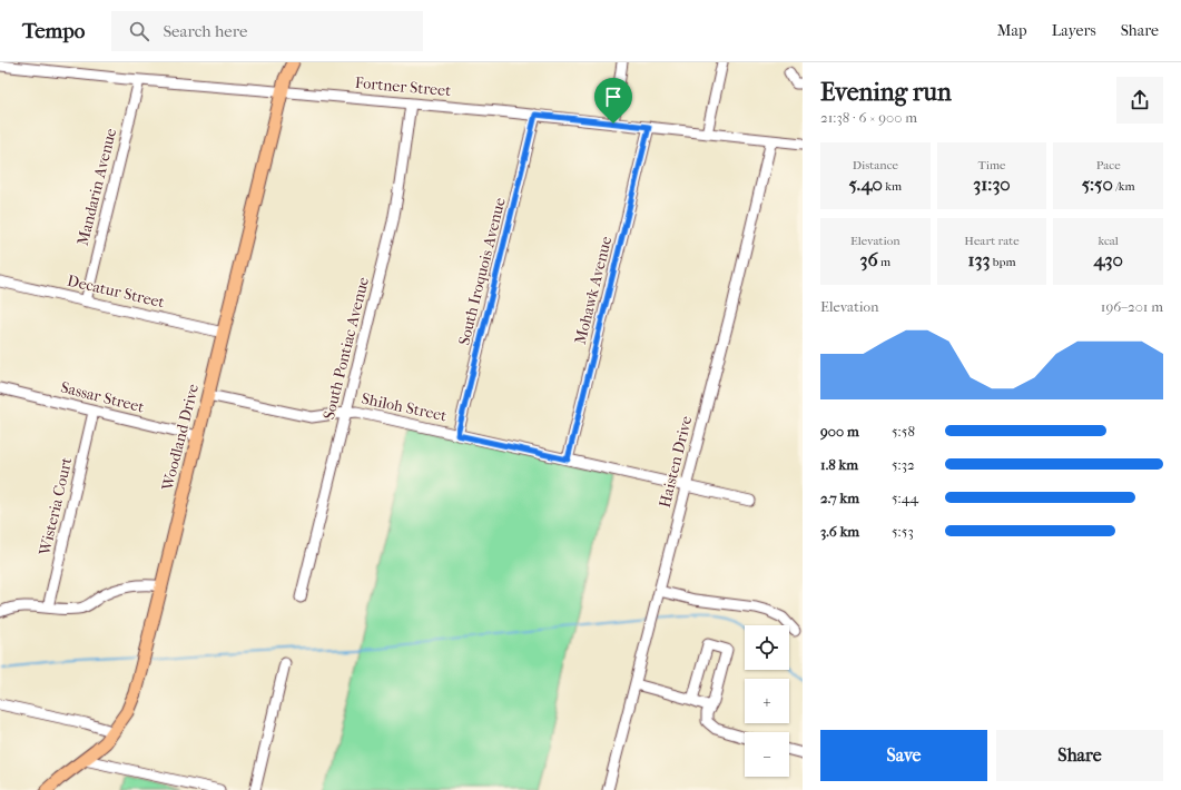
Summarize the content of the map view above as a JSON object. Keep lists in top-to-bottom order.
{
  "streets": {
    "main road": ["Woodland Drive"],
    "street": [
      "Fortner Street",
      "Mandarin Avenue",
      "South Iroquois Avenue",
      "Mohawk Avenue",
      "Decatur Street",
      "South Pontiac Avenue",
      "Sassar Street",
      "Shiloh Street",
      "Haisten Drive",
      "Wisteria Court"
    ]
  },
  "crossings": [
    ["Fortner Street", "Mandarin Avenue"],
    ["Fortner Street", "South Iroquois Avenue"],
    ["Fortner Street", "Mohawk Avenue"],
    ["Fortner Street", "South Pontiac Avenue"],
    ["Fortner Street", "Woodland Drive"],
    ["Fortner Street", "Haisten Drive"],
    ["Mandarin Avenue", "Decatur Street"],
    ["South Iroquois Avenue", "Shiloh Street"],
    ["Mohawk Avenue", "Shiloh Street"],
    ["Decatur Street", "Woodland Drive"],
    ["South Pontiac Avenue", "Shiloh Street"],
    ["Sassar Street", "Woodland Drive"],
    ["Sassar Street", "Wisteria Court"],
    ["Shiloh Street", "Woodland Drive"],
    ["Shiloh Street", "Haisten Drive"]
  ],
  "page": {
    "header": "Tempo",
    "search": "Search here",
    "nav": ["Map", "Layers", "Share"],
    "heading": ["Evening run", "21:38 · 6 × 900 m"],
    "stats": [
      ["Distance", "5.40 km"],
      ["Time", "31:30"],
      ["Pace", "5:50 /km"],
      ["Elevation", "36 m"],
      ["Heart rate", "133 bpm"],
      ["kcal", "430"]
    ],
    "chart": ["Elevation", "196–201 m"],
    "list": [
      {
        "name": "900 m",
        "note": "5:58"
      },
      {
        "name": "1.8 km",
        "note": "5:32"
      },
      {
        "name": "2.7 km",
        "note": "5:44"
      },
      {
        "name": "3.6 km",
        "note": "5:53"
      }
    ],
    "map_buttons": ["+", "−"],
    "buttons": ["Save", "Share"]
  }
}
